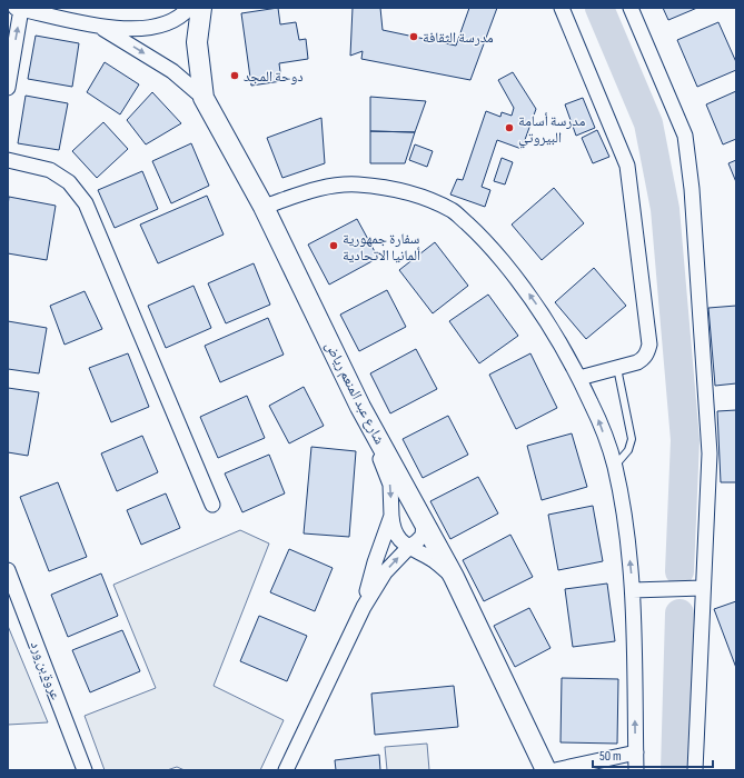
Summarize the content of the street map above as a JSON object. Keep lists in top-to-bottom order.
{
  "streets": {
    "main road": ["شارع عبد المنعم رياض"],
    "street": ["عروة بن ورد"]
  },
  "places": [
    "مدرسة الثقافة",
    "دوحة المجد",
    "مدرسة أسامة البيروتي",
    "سفارة جمهورية ألمانيا الاتحادية"
  ],
  "scale_bar": "50 m"
}
